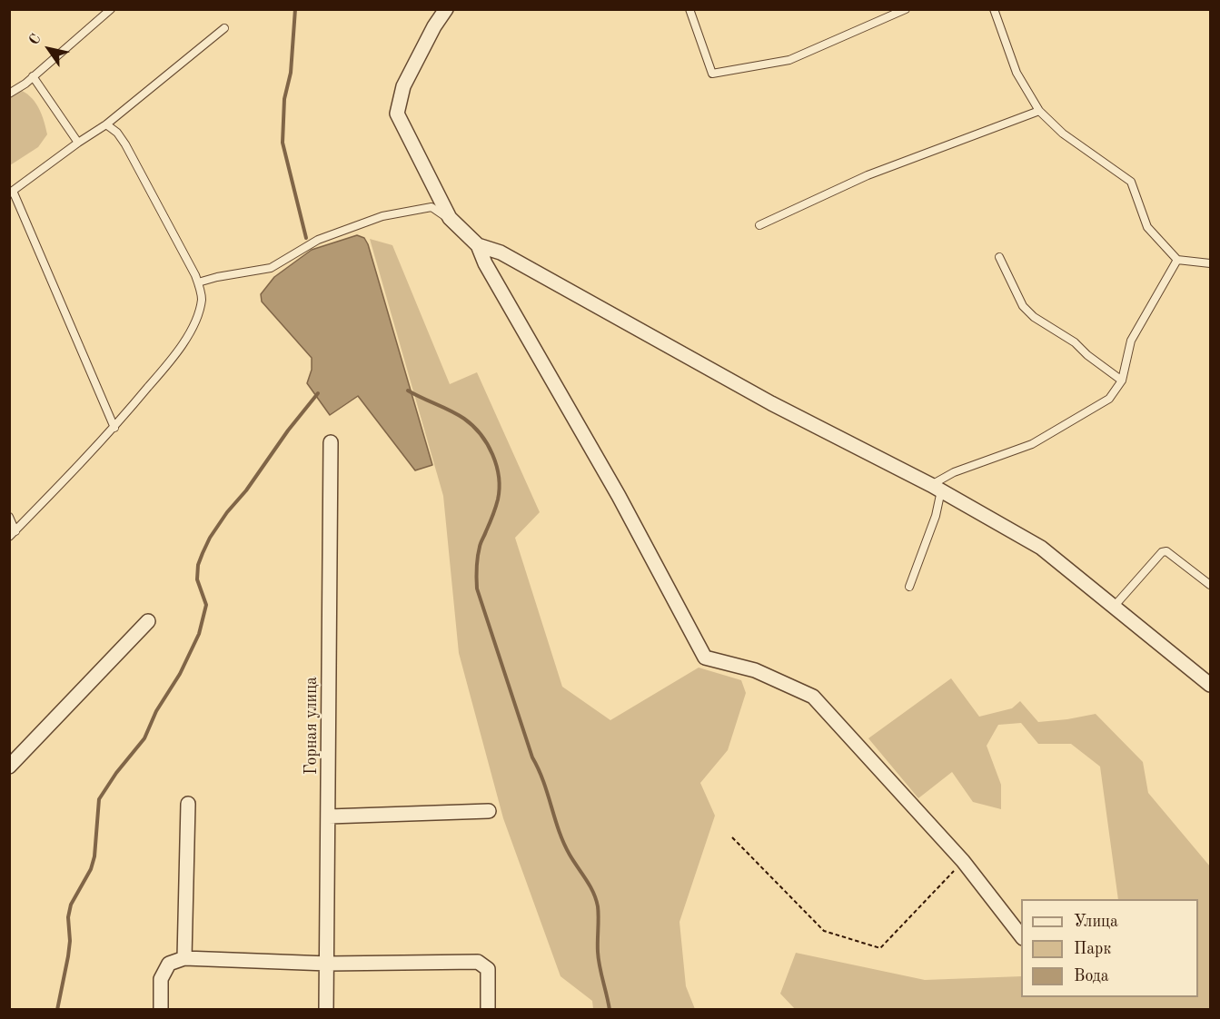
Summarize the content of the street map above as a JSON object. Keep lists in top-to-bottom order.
{
  "streets": {
    "street": ["Горная улица"]
  },
  "legend": ["Улица", "Парк", "Вода"],
  "north": "top left"
}
